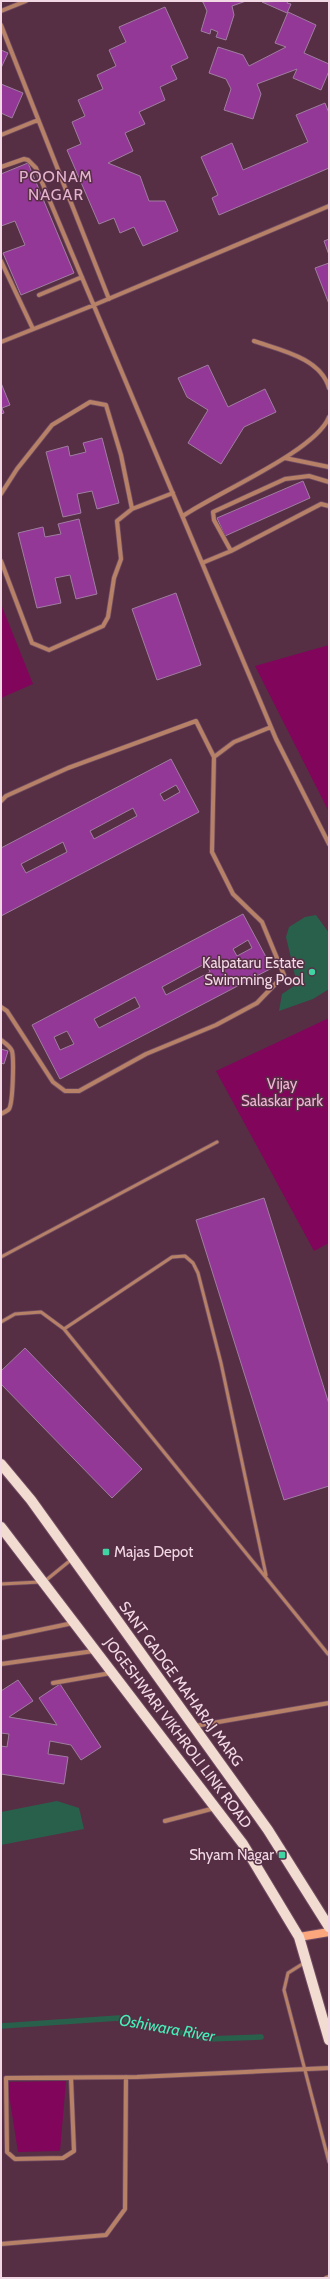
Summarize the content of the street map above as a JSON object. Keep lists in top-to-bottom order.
{
  "streets": {
    "main road": ["SANT GADGE MAHARAJ MARG", "JOGESHWARI VIKHROLI LINK ROAD"]
  },
  "districts": ["POONAM NAGAR"],
  "water": ["Oshiwara River"],
  "parks": ["Vijay Salaskar park"],
  "places": {
    "other": ["Kalpataru Estate Swimming Pool"],
    "transit": ["Majas Depot", "Shyam Nagar"]
  }
}
